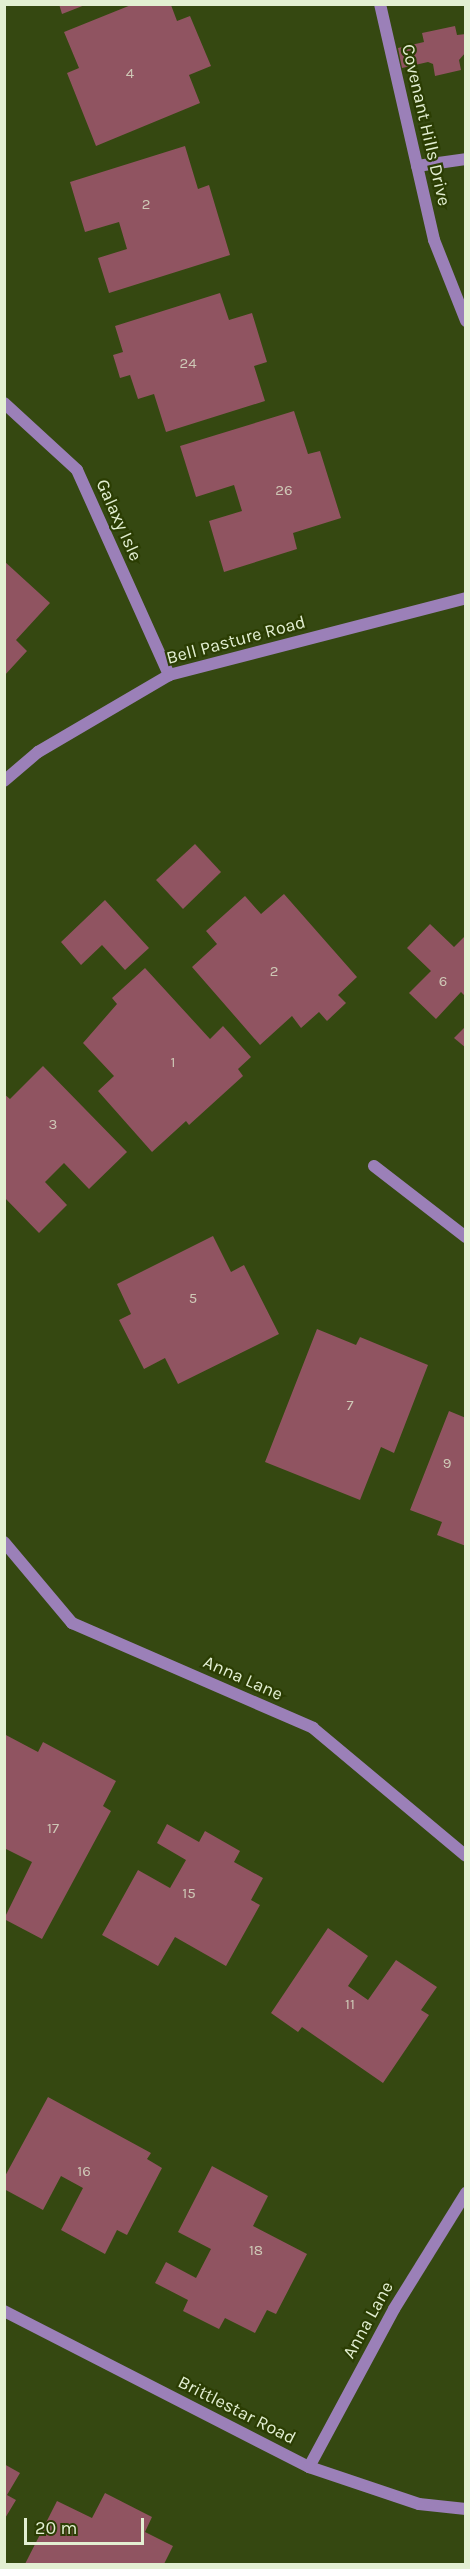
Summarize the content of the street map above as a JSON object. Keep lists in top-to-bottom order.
{
  "streets": {
    "street": [
      "Covenant Hills Drive",
      "Galaxy Isle",
      "Bell Pasture Road",
      "Anna Lane",
      "Brittlestar Road"
    ]
  },
  "crossings": [
    ["Galaxy Isle", "Bell Pasture Road"],
    ["Anna Lane", "Brittlestar Road"]
  ],
  "house_numbers": [
    "4",
    "2",
    "24",
    "26",
    "2",
    "6",
    "1",
    "3",
    "5",
    "7",
    "9",
    "17",
    "15",
    "11",
    "16",
    "18"
  ],
  "scale_bar": "20 m"
}
